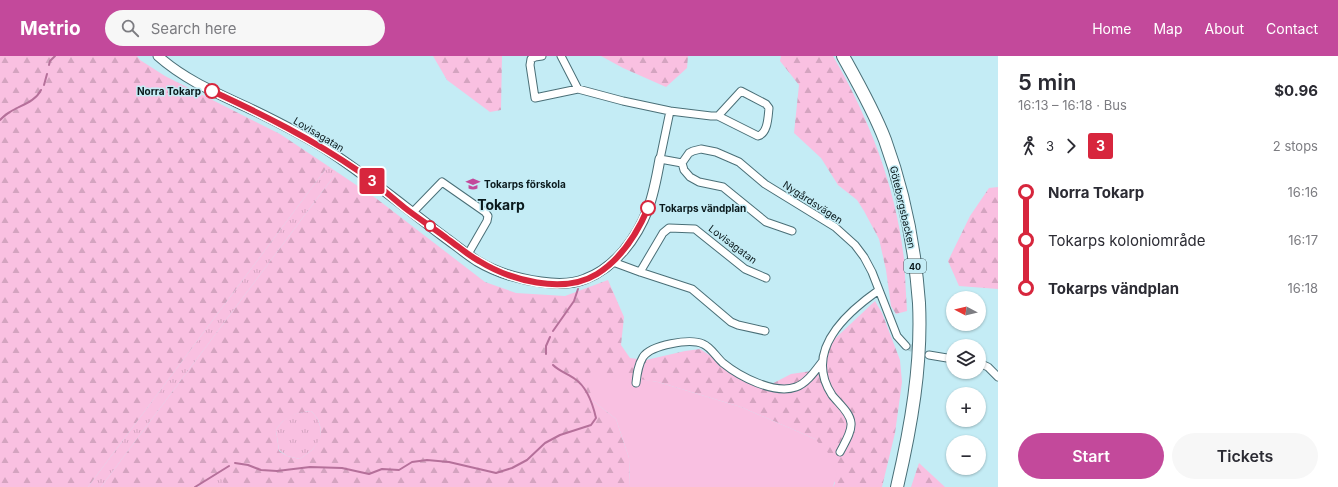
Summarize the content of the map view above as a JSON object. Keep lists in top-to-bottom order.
{
  "streets": {
    "highway": ["Göteborgsbacken", "40"],
    "street": ["Lovisagatan", "Nygårdsvägen"]
  },
  "districts": ["Tokarp"],
  "places": {
    "other": ["Norra Tokarp", "Tokarps vändplan"],
    "school or university": ["Tokarps förskola"]
  },
  "lines": ["bus line 3"],
  "north": "left",
  "page": {
    "header": "Metrio",
    "search": "Search here",
    "nav": [
      "Home",
      "Map",
      "About",
      "Contact"
    ],
    "on_map": "3",
    "heading": ["5 min", "16:13 – 16:18 · Bus", "$0.96"],
    "legs": ["3", "3", "2 stops"],
    "list": [
      {
        "name": "Norra Tokarp",
        "value": "16:16"
      },
      {
        "name": "Tokarps koloniområde",
        "value": "16:17"
      },
      {
        "name": "Tokarps vändplan",
        "value": "16:18"
      }
    ],
    "map_buttons": ["+", "−"],
    "buttons": ["Start", "Tickets"]
  }
}
